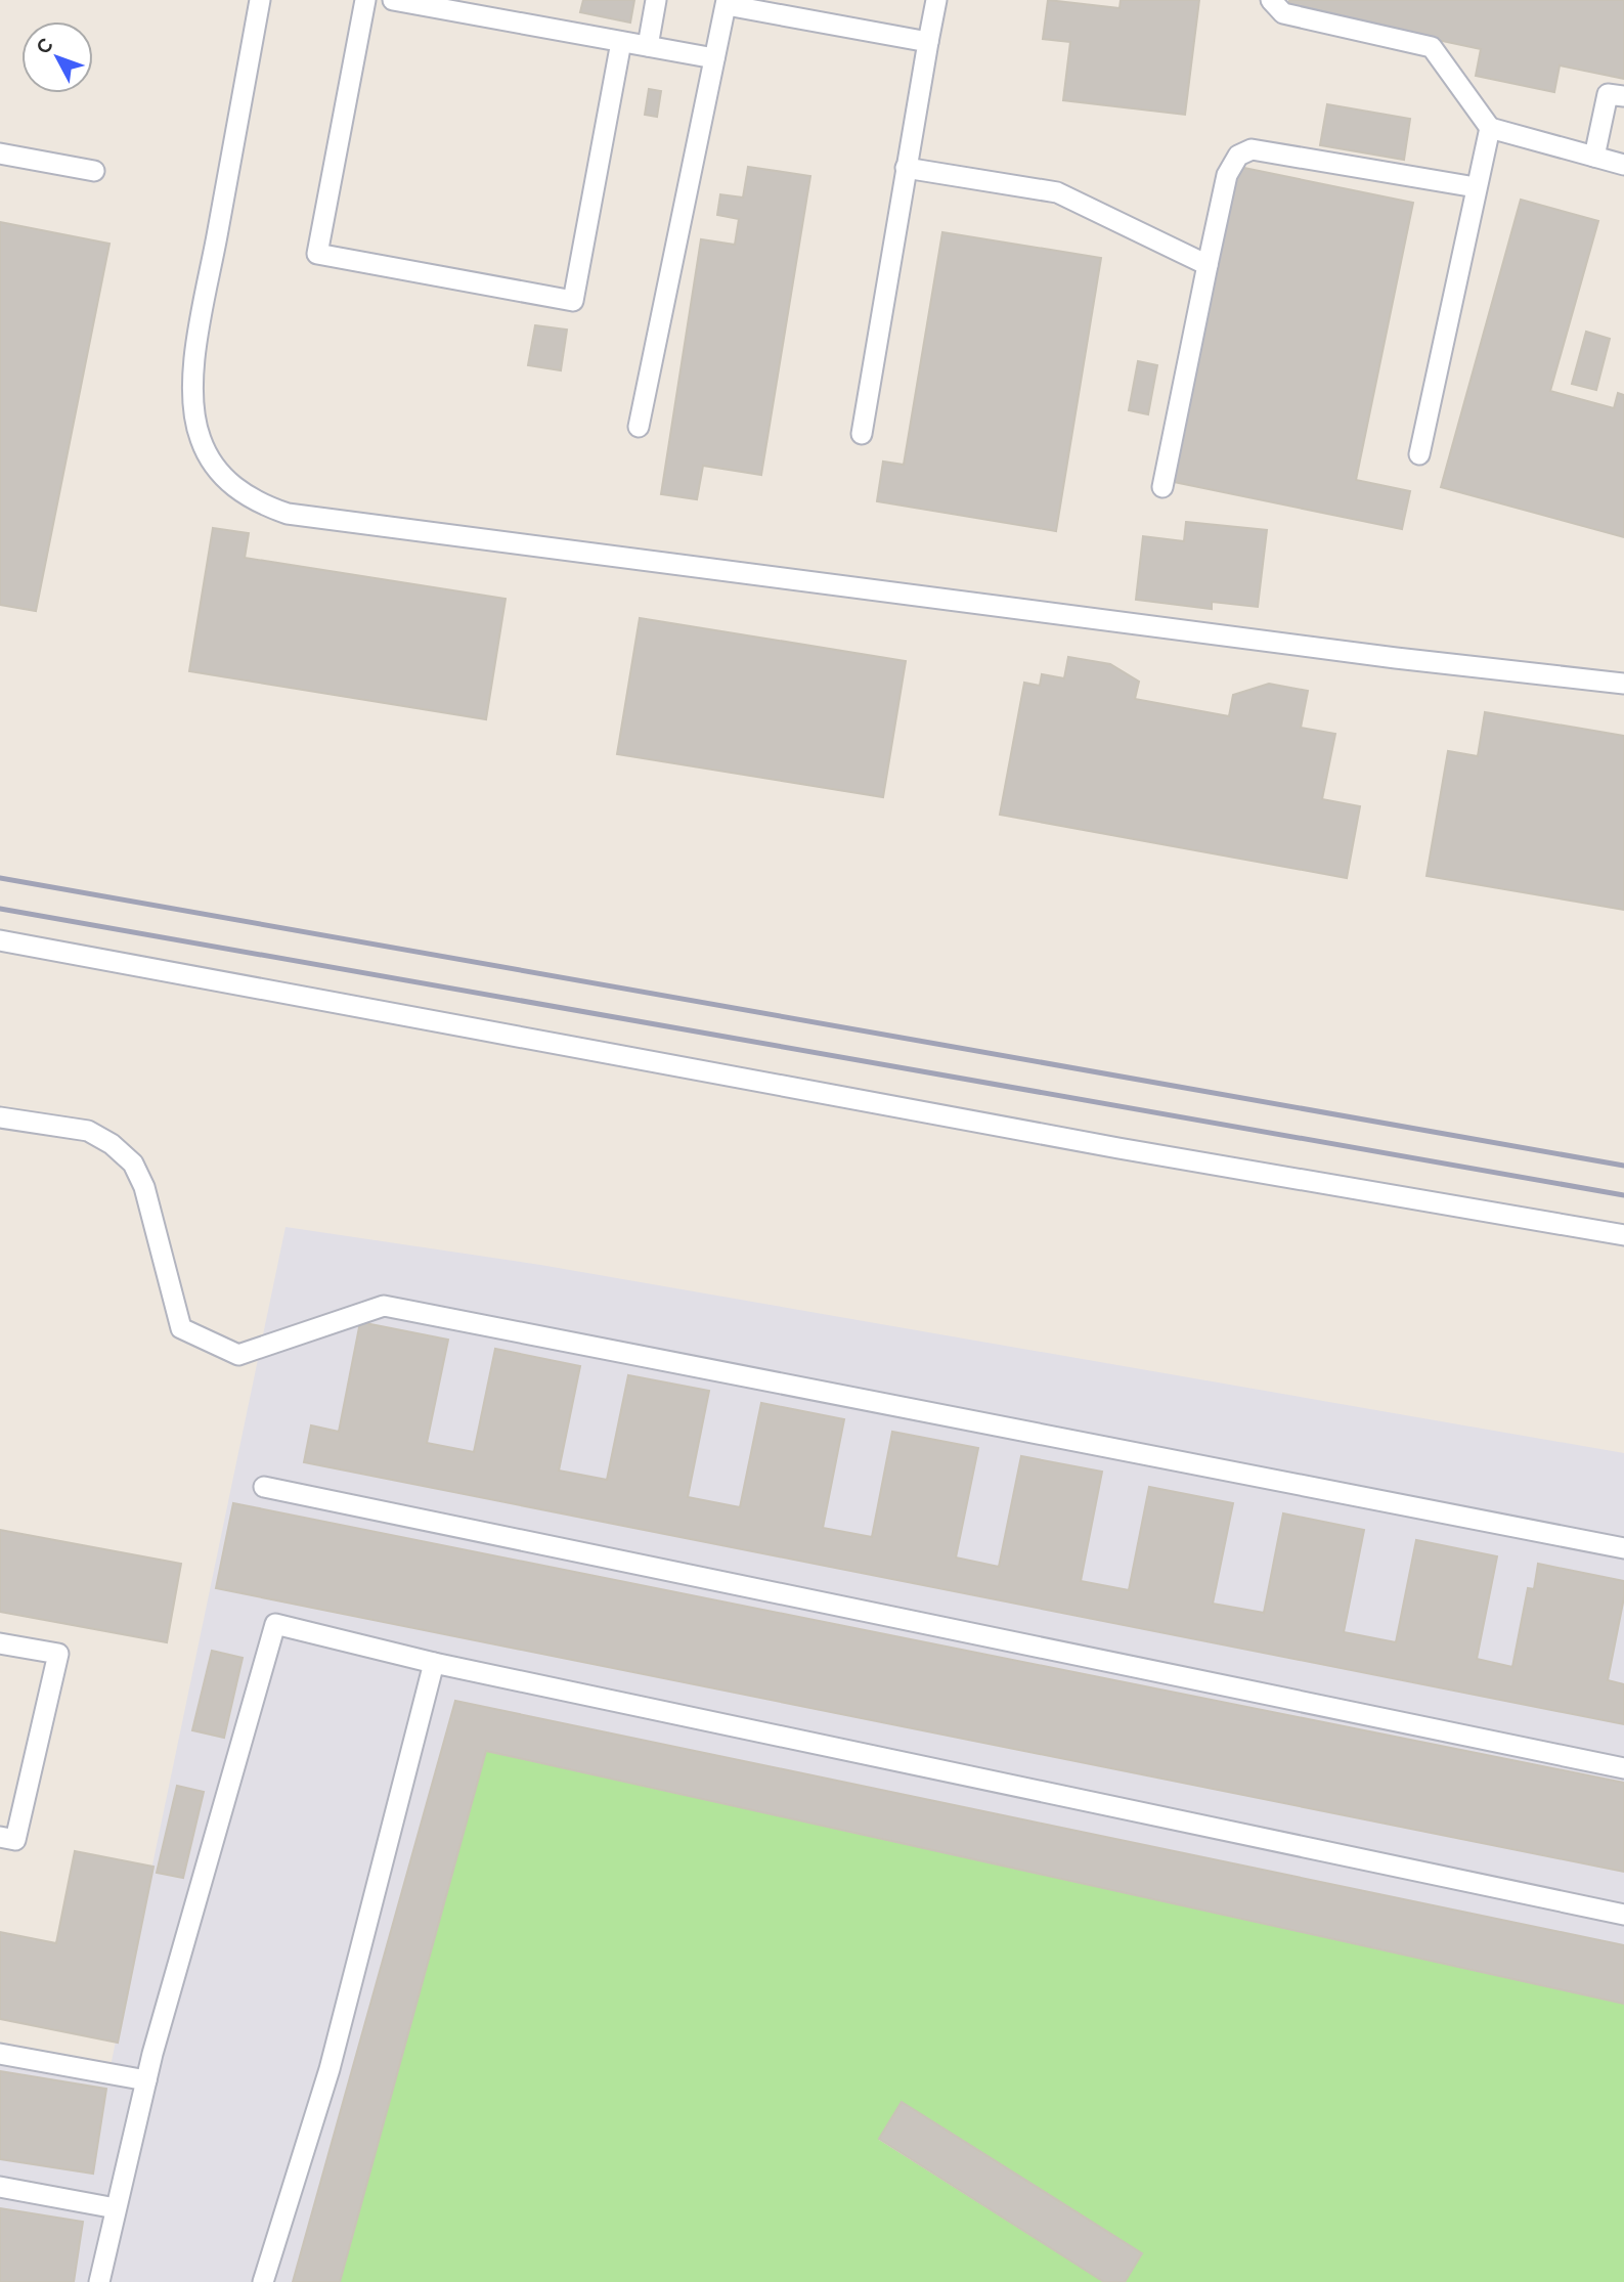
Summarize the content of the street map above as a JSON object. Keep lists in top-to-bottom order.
{
  "north": "top left"
}
